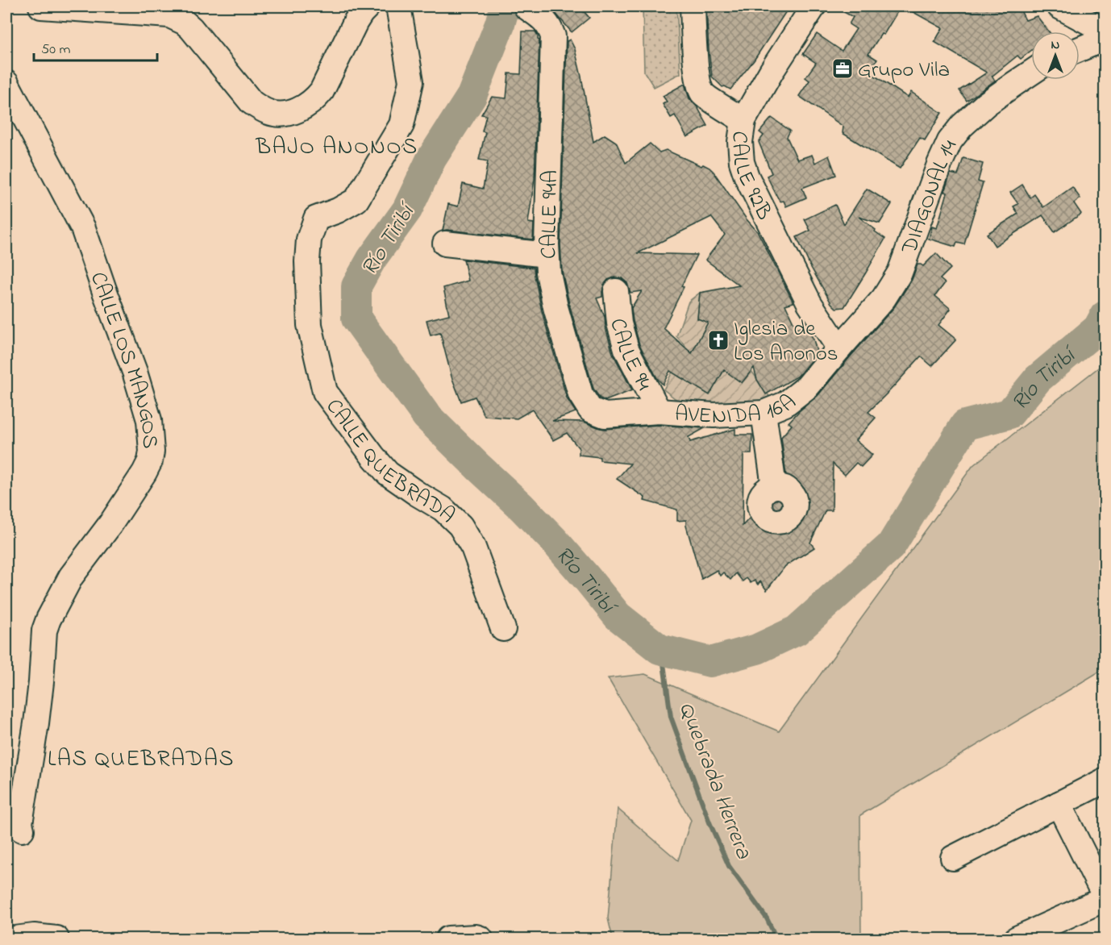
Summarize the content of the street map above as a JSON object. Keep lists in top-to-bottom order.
{
  "streets": {
    "street": [
      "CALLE 92B",
      "DIAGONAL 14",
      "CALLE 94A",
      "CALLE 94",
      "CALLE LOS MANGOS",
      "AVENIDA 16A",
      "CALLE QUEBRADA"
    ]
  },
  "crossings": [
    ["CALLE 92B", "DIAGONAL 14"],
    ["CALLE 92B", "AVENIDA 16A"],
    ["DIAGONAL 14", "AVENIDA 16A"],
    ["CALLE 94A", "AVENIDA 16A"],
    ["CALLE 94", "AVENIDA 16A"]
  ],
  "districts": ["BAJO ANONOS", "LAS QUEBRADAS"],
  "water": ["Río Tiribí", "Quebrada Herrera"],
  "places": {
    "office": ["Grupo Vila"],
    "church": ["Iglesia de Los Anonos"]
  },
  "scale_bar": "50 m",
  "north": "top"
}
